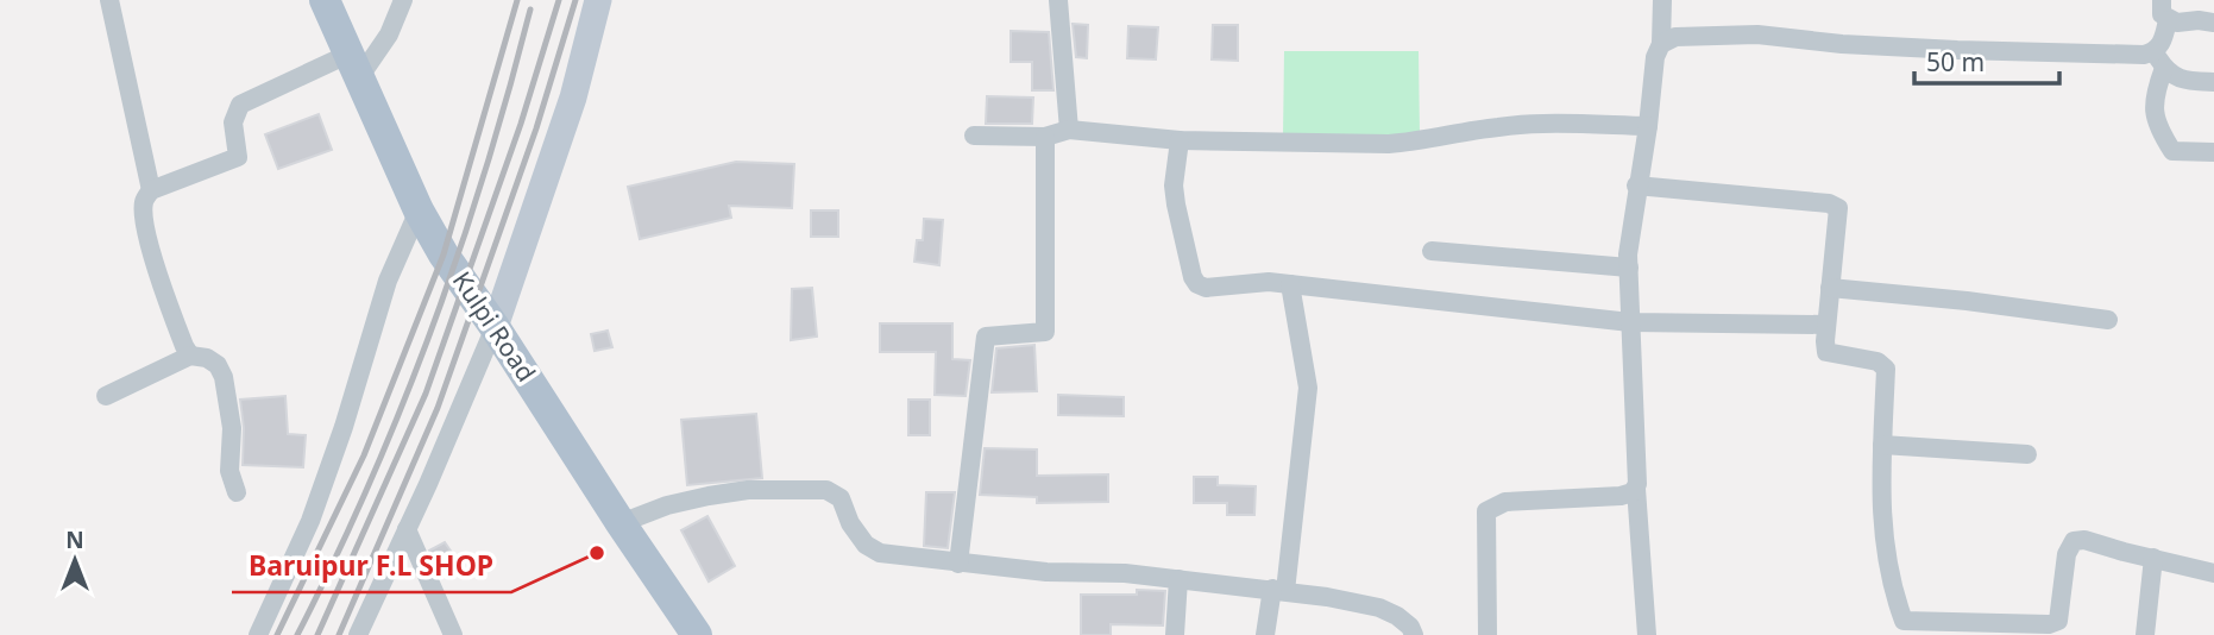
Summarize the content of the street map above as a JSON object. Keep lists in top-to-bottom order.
{
  "streets": {
    "main road": ["Kulpi Road"]
  },
  "places": ["Baruipur F.L SHOP"],
  "scale_bar": "50 m",
  "north": "top"
}
